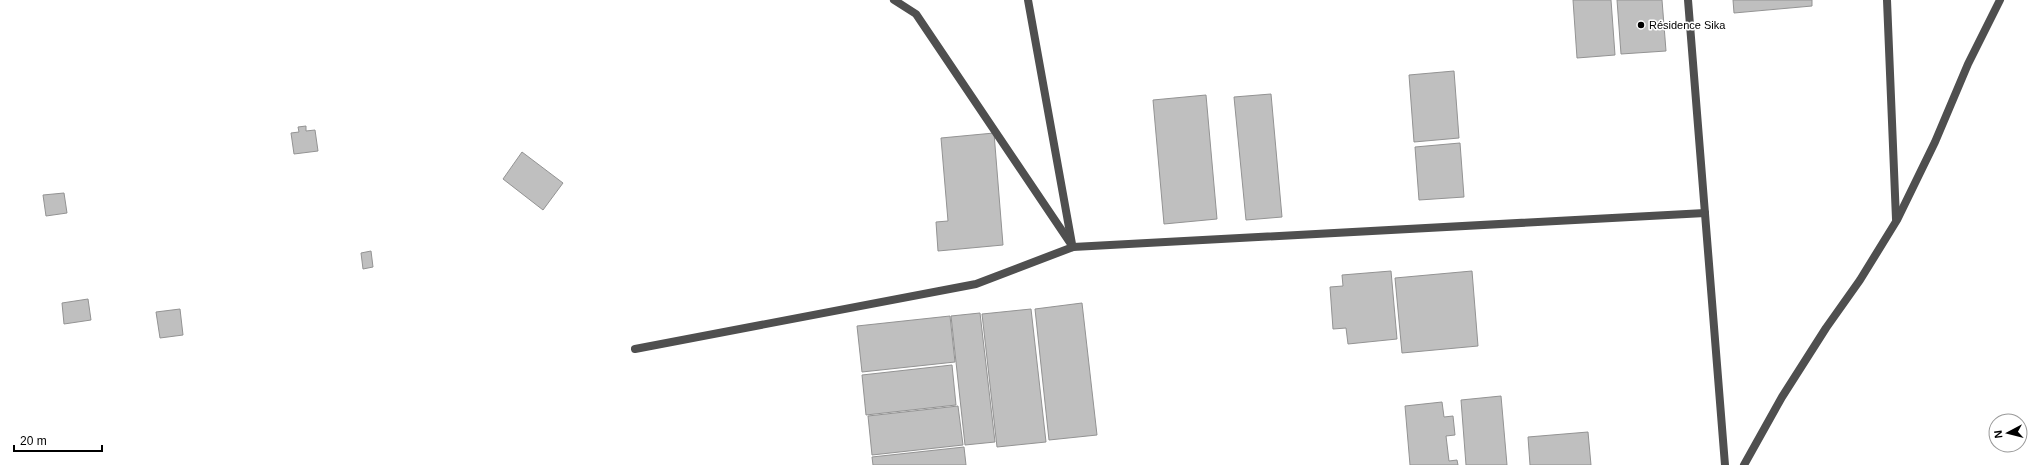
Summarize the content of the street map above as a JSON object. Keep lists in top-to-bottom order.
{
  "places": ["Résidence Sika"],
  "scale_bar": "20 m",
  "north": "left"
}
